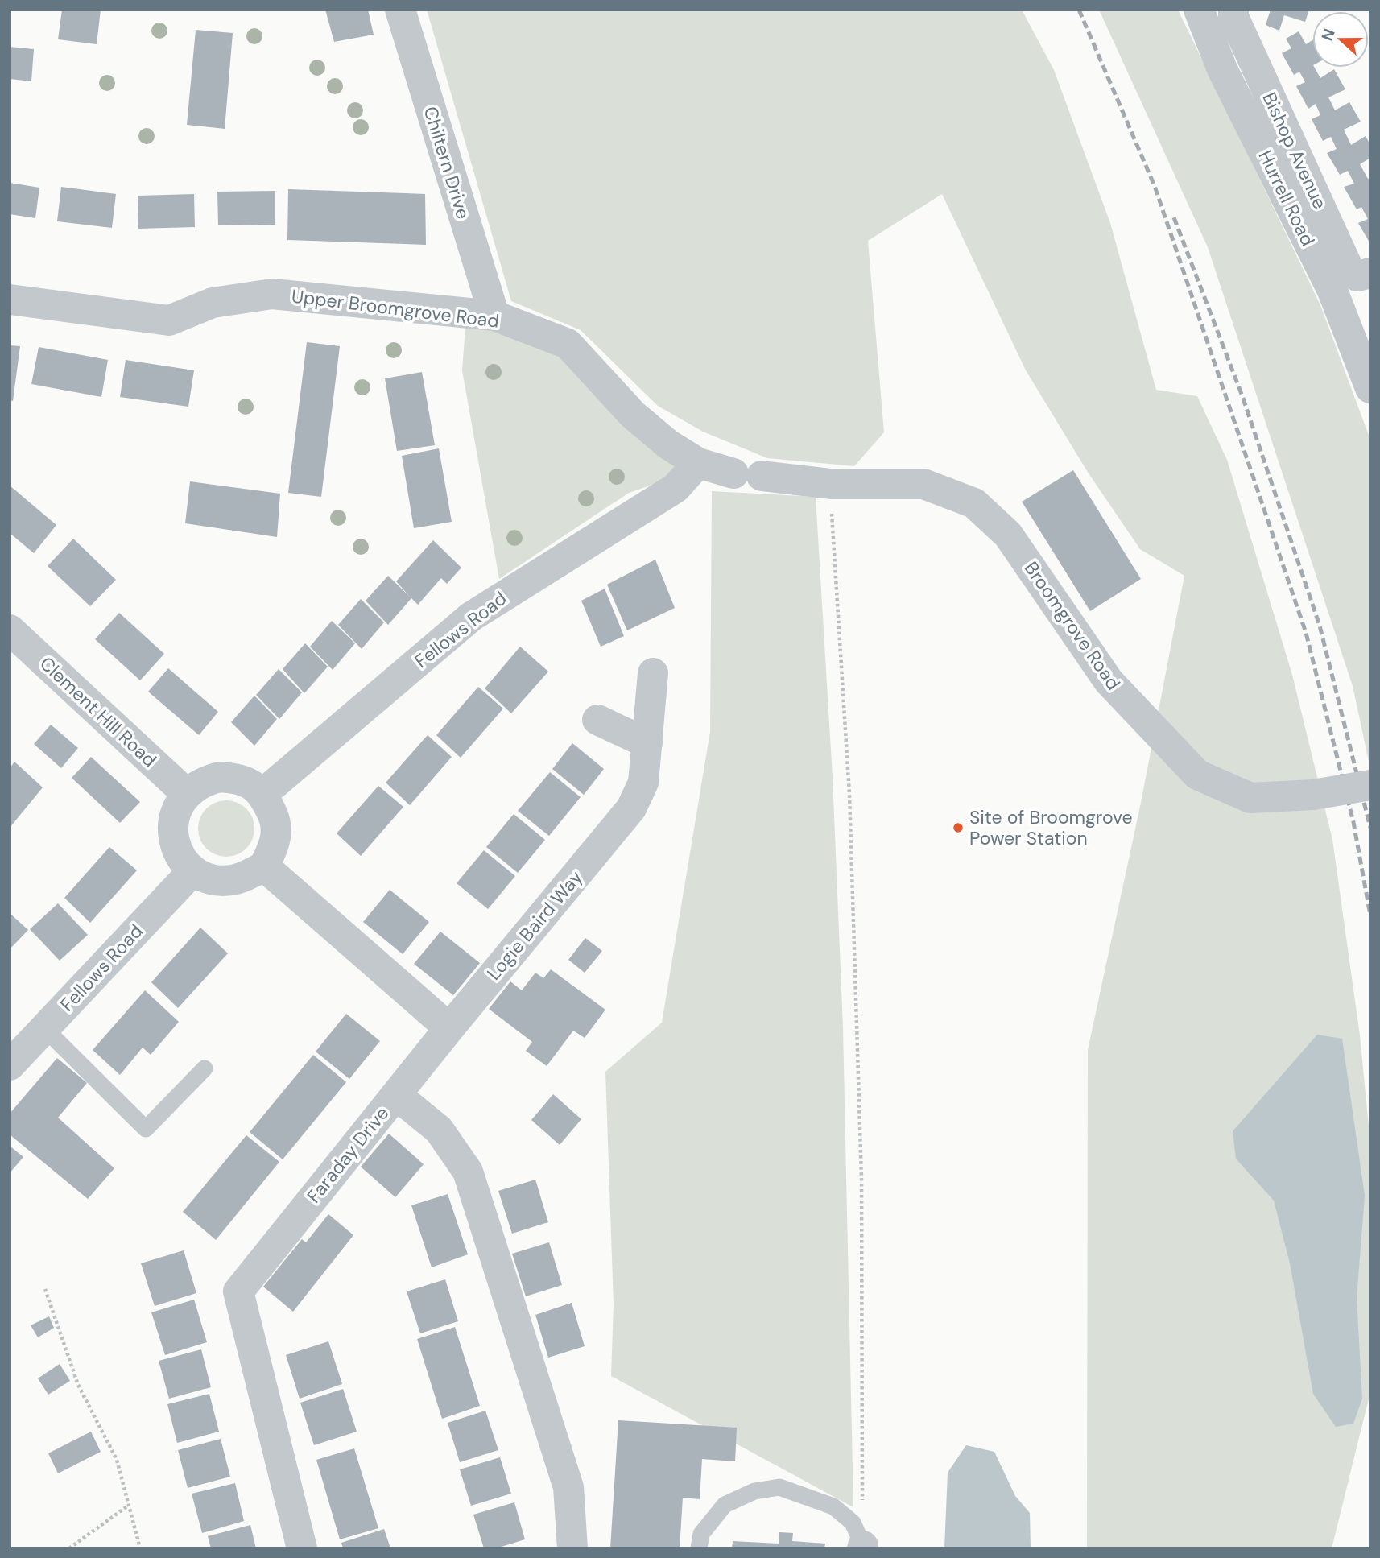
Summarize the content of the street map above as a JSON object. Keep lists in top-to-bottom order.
{
  "streets": {
    "street": [
      "Bishop Avenue",
      "Chiltern Drive",
      "Hurrell Road",
      "Upper Broomgrove Road",
      "Broomgrove Road",
      "Fellows Road",
      "Clement Hill Road",
      "Logie Baird Way",
      "Faraday Drive"
    ]
  },
  "crossings": [
    ["Chiltern Drive", "Upper Broomgrove Road"],
    ["Upper Broomgrove Road", "Broomgrove Road"],
    ["Upper Broomgrove Road", "Fellows Road"],
    ["Fellows Road", "Clement Hill Road"],
    ["Logie Baird Way", "Faraday Drive"]
  ],
  "places": ["Site of Broomgrove Power Station"],
  "north": "left"
}
